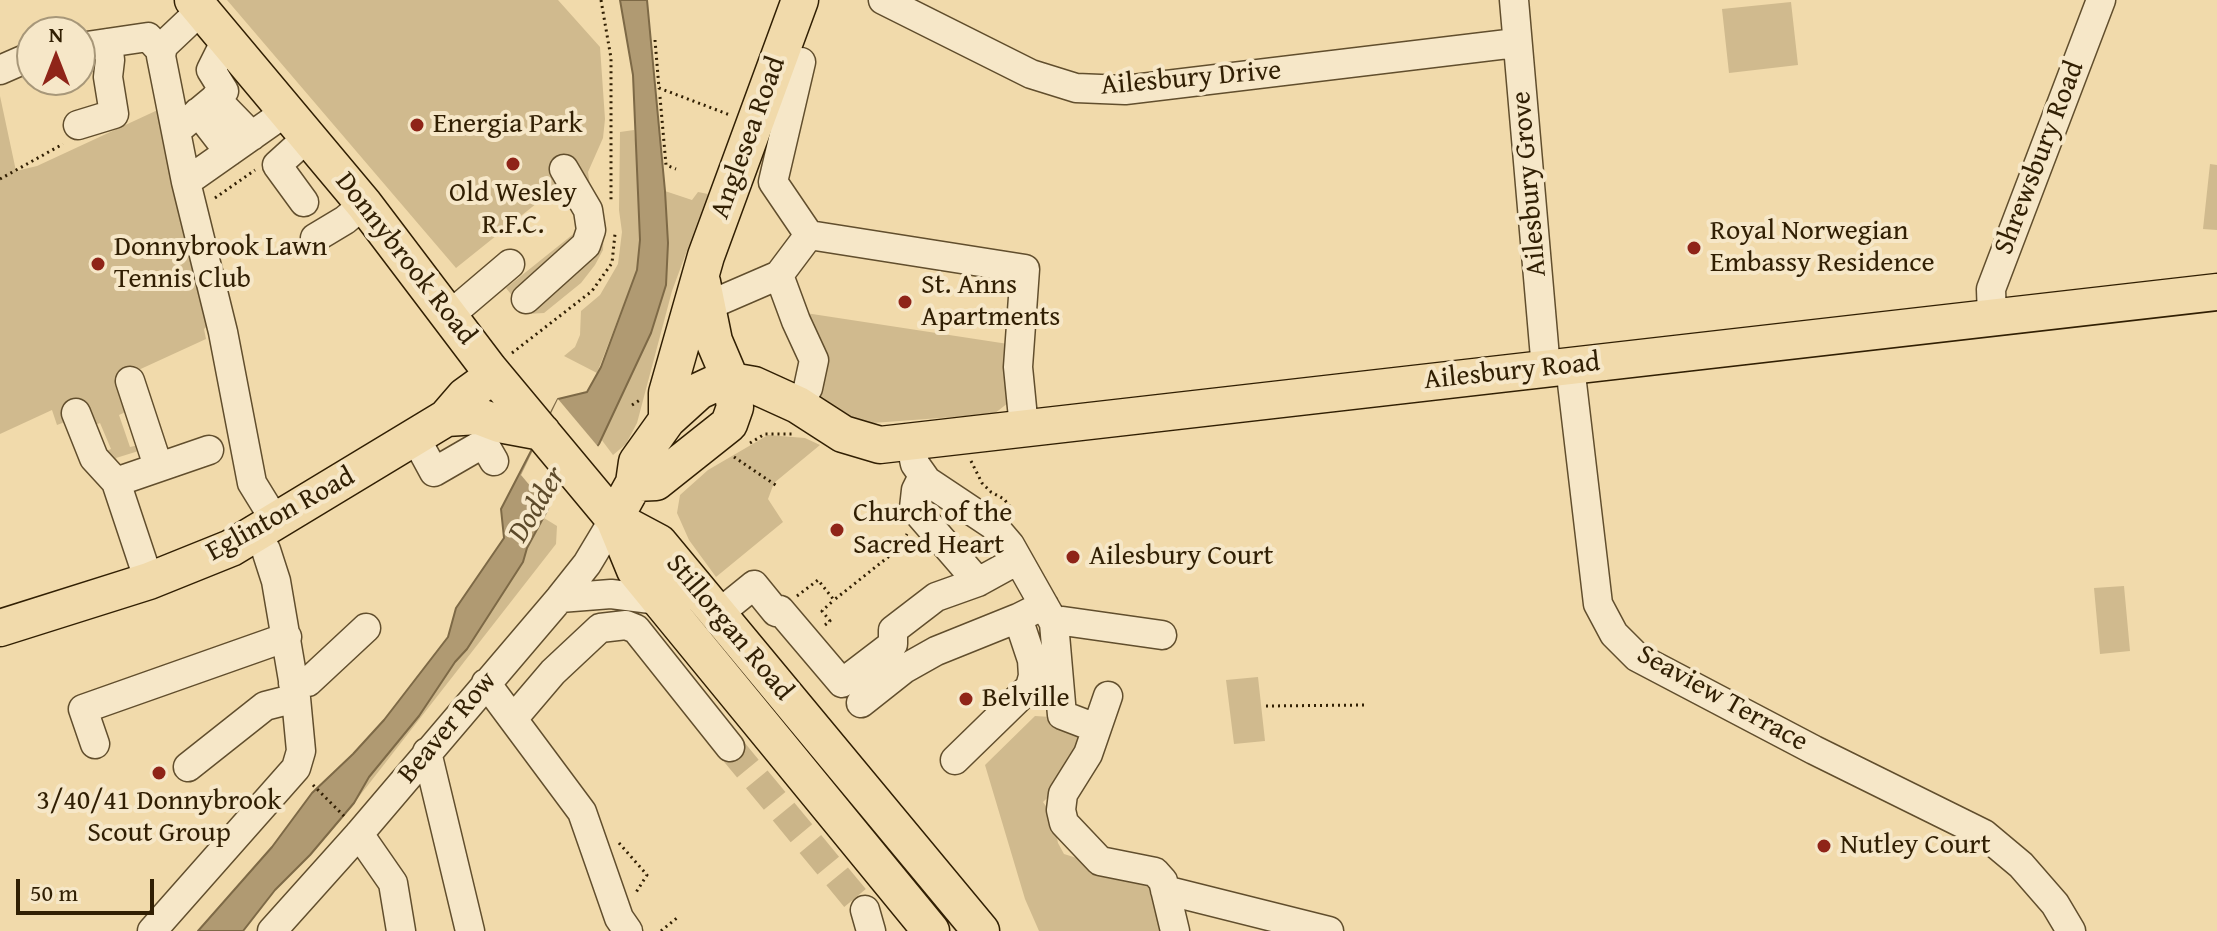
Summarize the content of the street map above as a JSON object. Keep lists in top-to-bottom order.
{
  "streets": {
    "main road": [
      "Anglesea Road",
      "Donnybrook Road",
      "Ailesbury Road",
      "Eglinton Road",
      "Stillorgan Road"
    ],
    "street": [
      "Ailesbury Drive",
      "Shrewsbury Road",
      "Ailesbury Grove",
      "Seaview Terrace",
      "Beaver Row"
    ]
  },
  "crossings": [
    ["Ailesbury Drive", "Ailesbury Grove"],
    ["Shrewsbury Road", "Ailesbury Road"],
    ["Ailesbury Grove", "Ailesbury Road"],
    ["Ailesbury Grove", "Seaview Terrace"],
    ["Donnybrook Road", "Eglinton Road"],
    ["Donnybrook Road", "Stillorgan Road"],
    ["Donnybrook Road", "Beaver Row"],
    ["Ailesbury Road", "Seaview Terrace"],
    ["Stillorgan Road", "Beaver Row"]
  ],
  "water": ["Dodder"],
  "places": [
    "Energia Park",
    "Old Wesley R.F.C.",
    "Royal Norwegian Embassy Residence",
    "Donnybrook Lawn Tennis Club",
    "St. Anns Apartments",
    "Church of the Sacred Heart",
    "Ailesbury Court",
    "Belville",
    "3/40/41 Donnybrook Scout Group",
    "Nutley Court"
  ],
  "scale_bar": "50 m",
  "north": "top"
}
